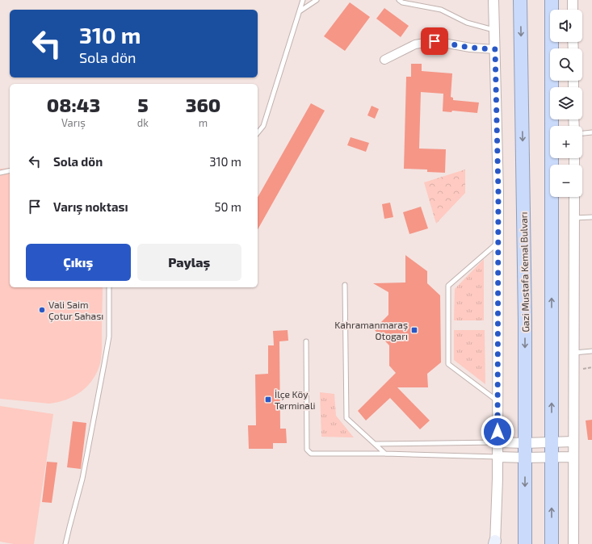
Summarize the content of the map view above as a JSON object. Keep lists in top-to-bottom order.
{
  "streets": {
    "highway": ["Gazi Mustafa Kemal Bulvarı"]
  },
  "places": {
    "other": ["Vali Saim Çotur Sahası"],
    "transit": ["Kahramanmaraş Otogarı", "İlçe Köy Terminali"]
  },
  "page": {
    "map_buttons": ["+", "−"],
    "turn": ["310 m", "Sola dön"],
    "eta": [
      "08:43",
      "Varış",
      "5",
      "dk",
      "360",
      "m"
    ],
    "list": [
      {
        "name": "Sola dön",
        "value": "310 m"
      },
      {
        "name": "Varış noktası",
        "value": "50 m"
      }
    ],
    "buttons": ["Çıkış", "Paylaş"]
  }
}
